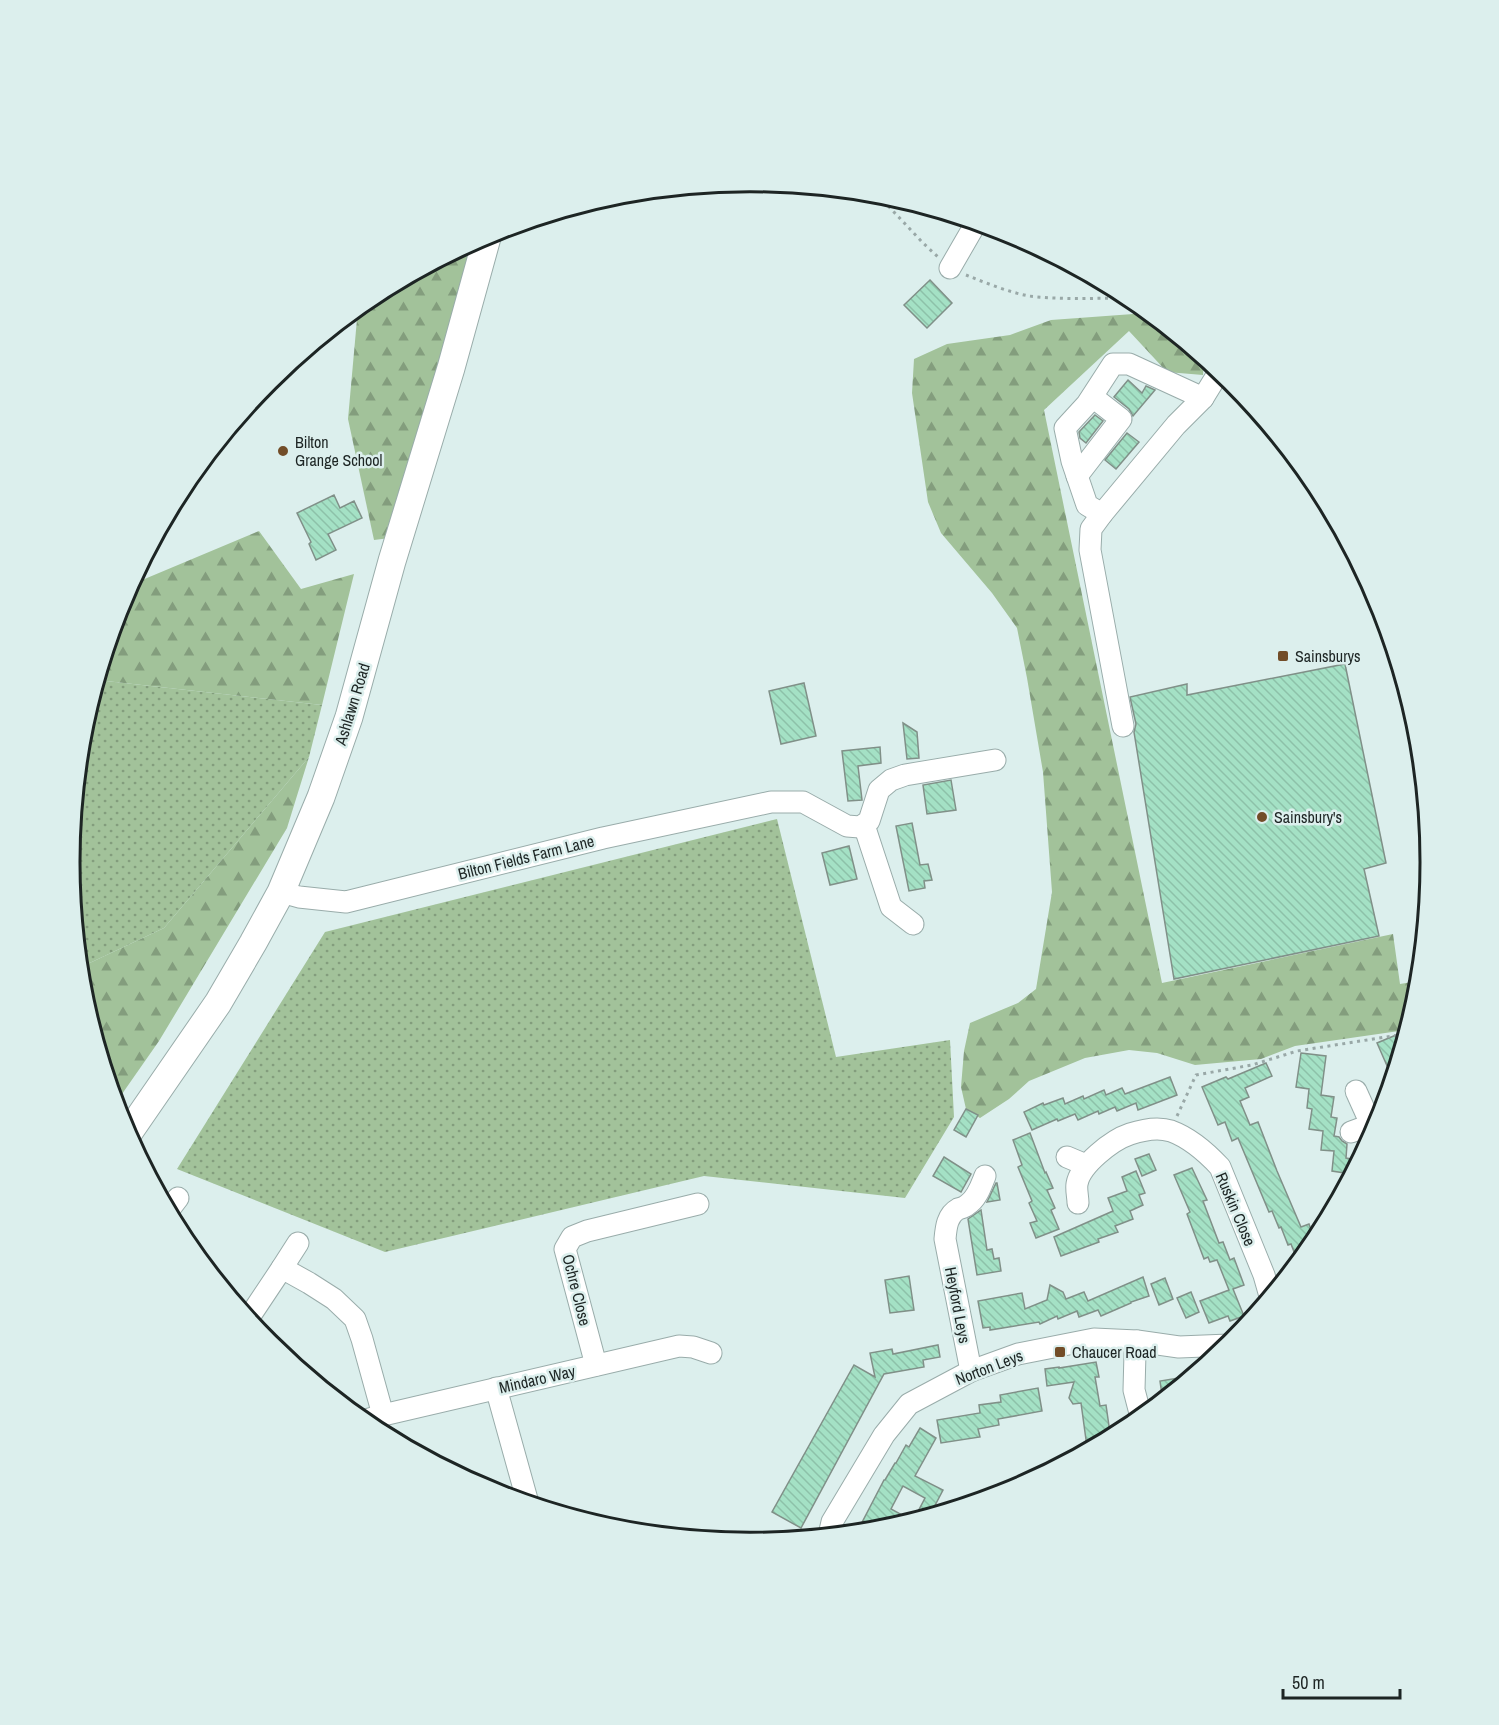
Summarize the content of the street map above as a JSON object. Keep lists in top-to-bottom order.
{
  "streets": {
    "main road": ["Ashlawn Road"],
    "street": [
      "Bilton Fields Farm Lane",
      "Ruskin Close",
      "Ochre Close",
      "Heyford Leys",
      "Norton Leys",
      "Mindaro Way"
    ]
  },
  "crossings": [
    ["Ashlawn Road", "Bilton Fields Farm Lane"],
    ["Ochre Close", "Mindaro Way"],
    ["Heyford Leys", "Norton Leys"]
  ],
  "places": {
    "other": ["Bilton Grange School", "Sainsbury's"],
    "transit": ["Sainsburys", "Chaucer Road"]
  },
  "scale_bar": "50 m"
}
